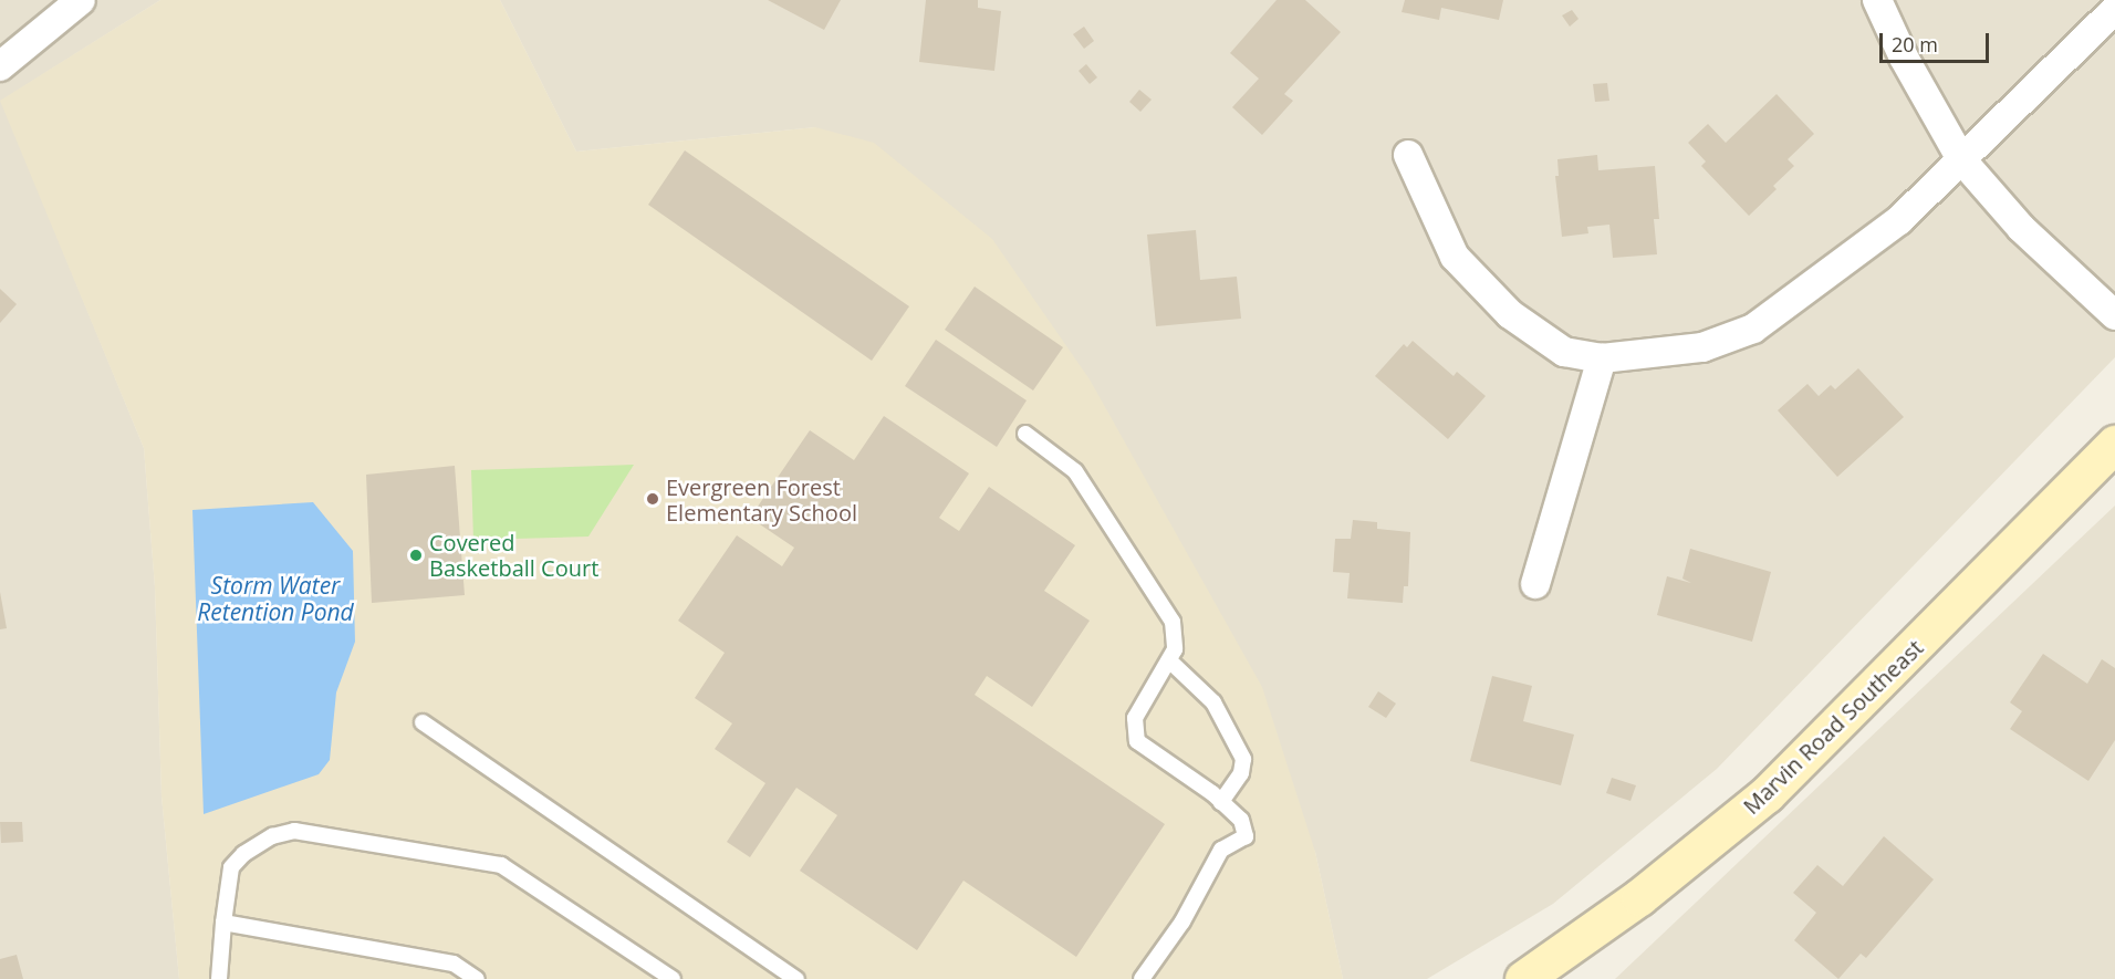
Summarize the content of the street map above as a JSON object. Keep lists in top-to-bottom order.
{
  "streets": {
    "street": ["Marvin Road Southeast"]
  },
  "water": ["Storm Water Retention Pond"],
  "places": ["Evergreen Forest Elementary School", "Covered Basketball Court"],
  "scale_bar": "20 m"
}
